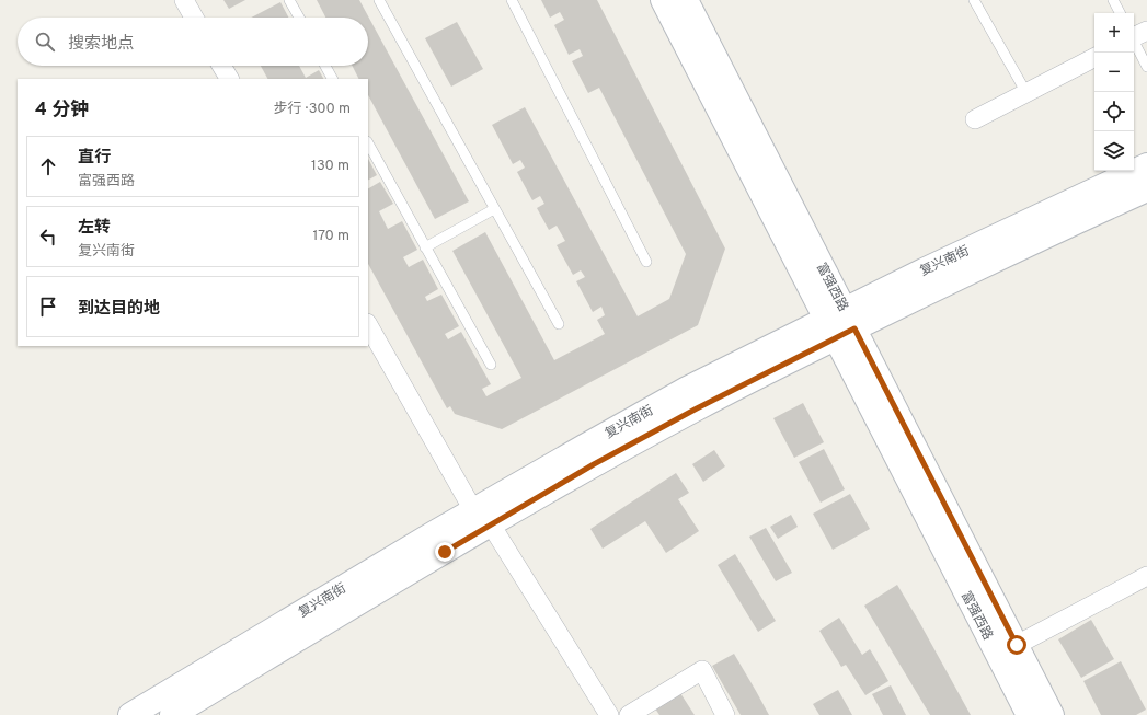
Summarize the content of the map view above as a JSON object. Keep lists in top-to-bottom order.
{
  "streets": {
    "main road": ["复兴南街", "富强西路"]
  },
  "crossings": [
    ["复兴南街", "富强西路"]
  ],
  "page": {
    "map_buttons": ["+", "−"],
    "search": "搜索地点",
    "heading": ["4 分钟", "步行 · 300 m"],
    "list": [
      ["直行", "富强西路", "130 m"],
      ["左转", "复兴南街", "170 m"],
      "到达目的地"
    ]
  }
}
